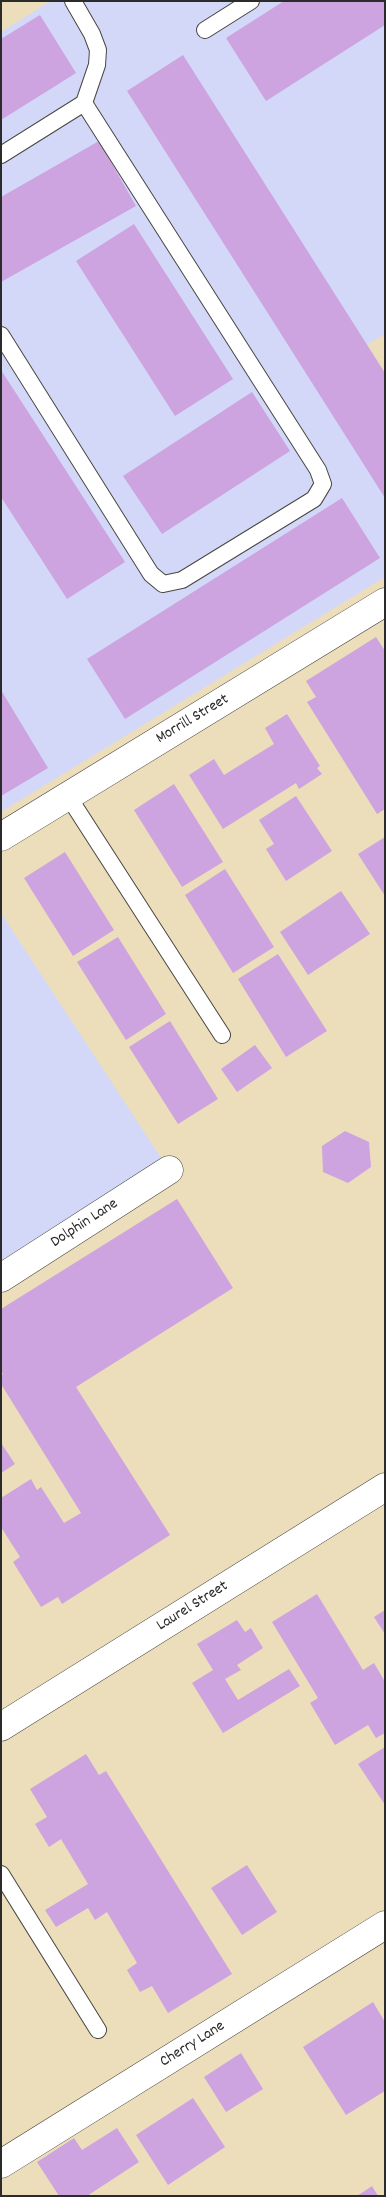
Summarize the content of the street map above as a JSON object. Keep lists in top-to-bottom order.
{
  "streets": {
    "street": [
      "Morrill Street",
      "Dolphin Lane",
      "Laurel Street",
      "Cherry Lane"
    ]
  }
}
